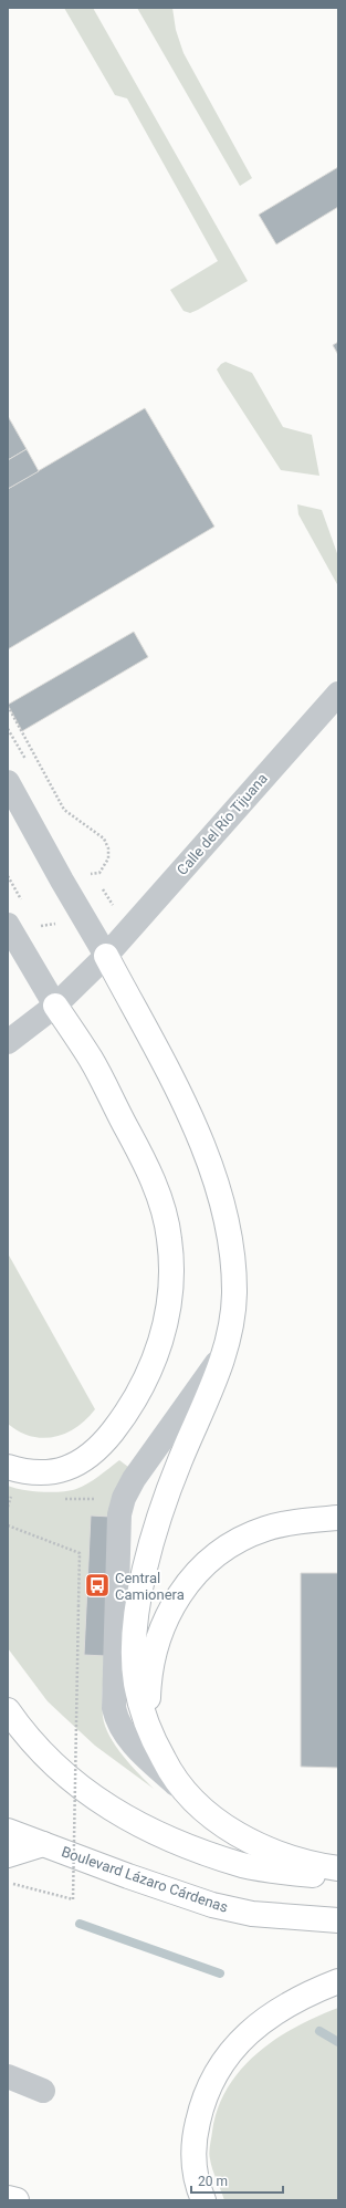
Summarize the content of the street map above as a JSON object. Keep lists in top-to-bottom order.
{
  "streets": {
    "main road": ["Boulevard Lázaro Cárdenas"],
    "street": ["Calle del Río Tijuana"]
  },
  "places": {
    "bus stop": ["Central Camionera"]
  },
  "scale_bar": "20 m"
}
